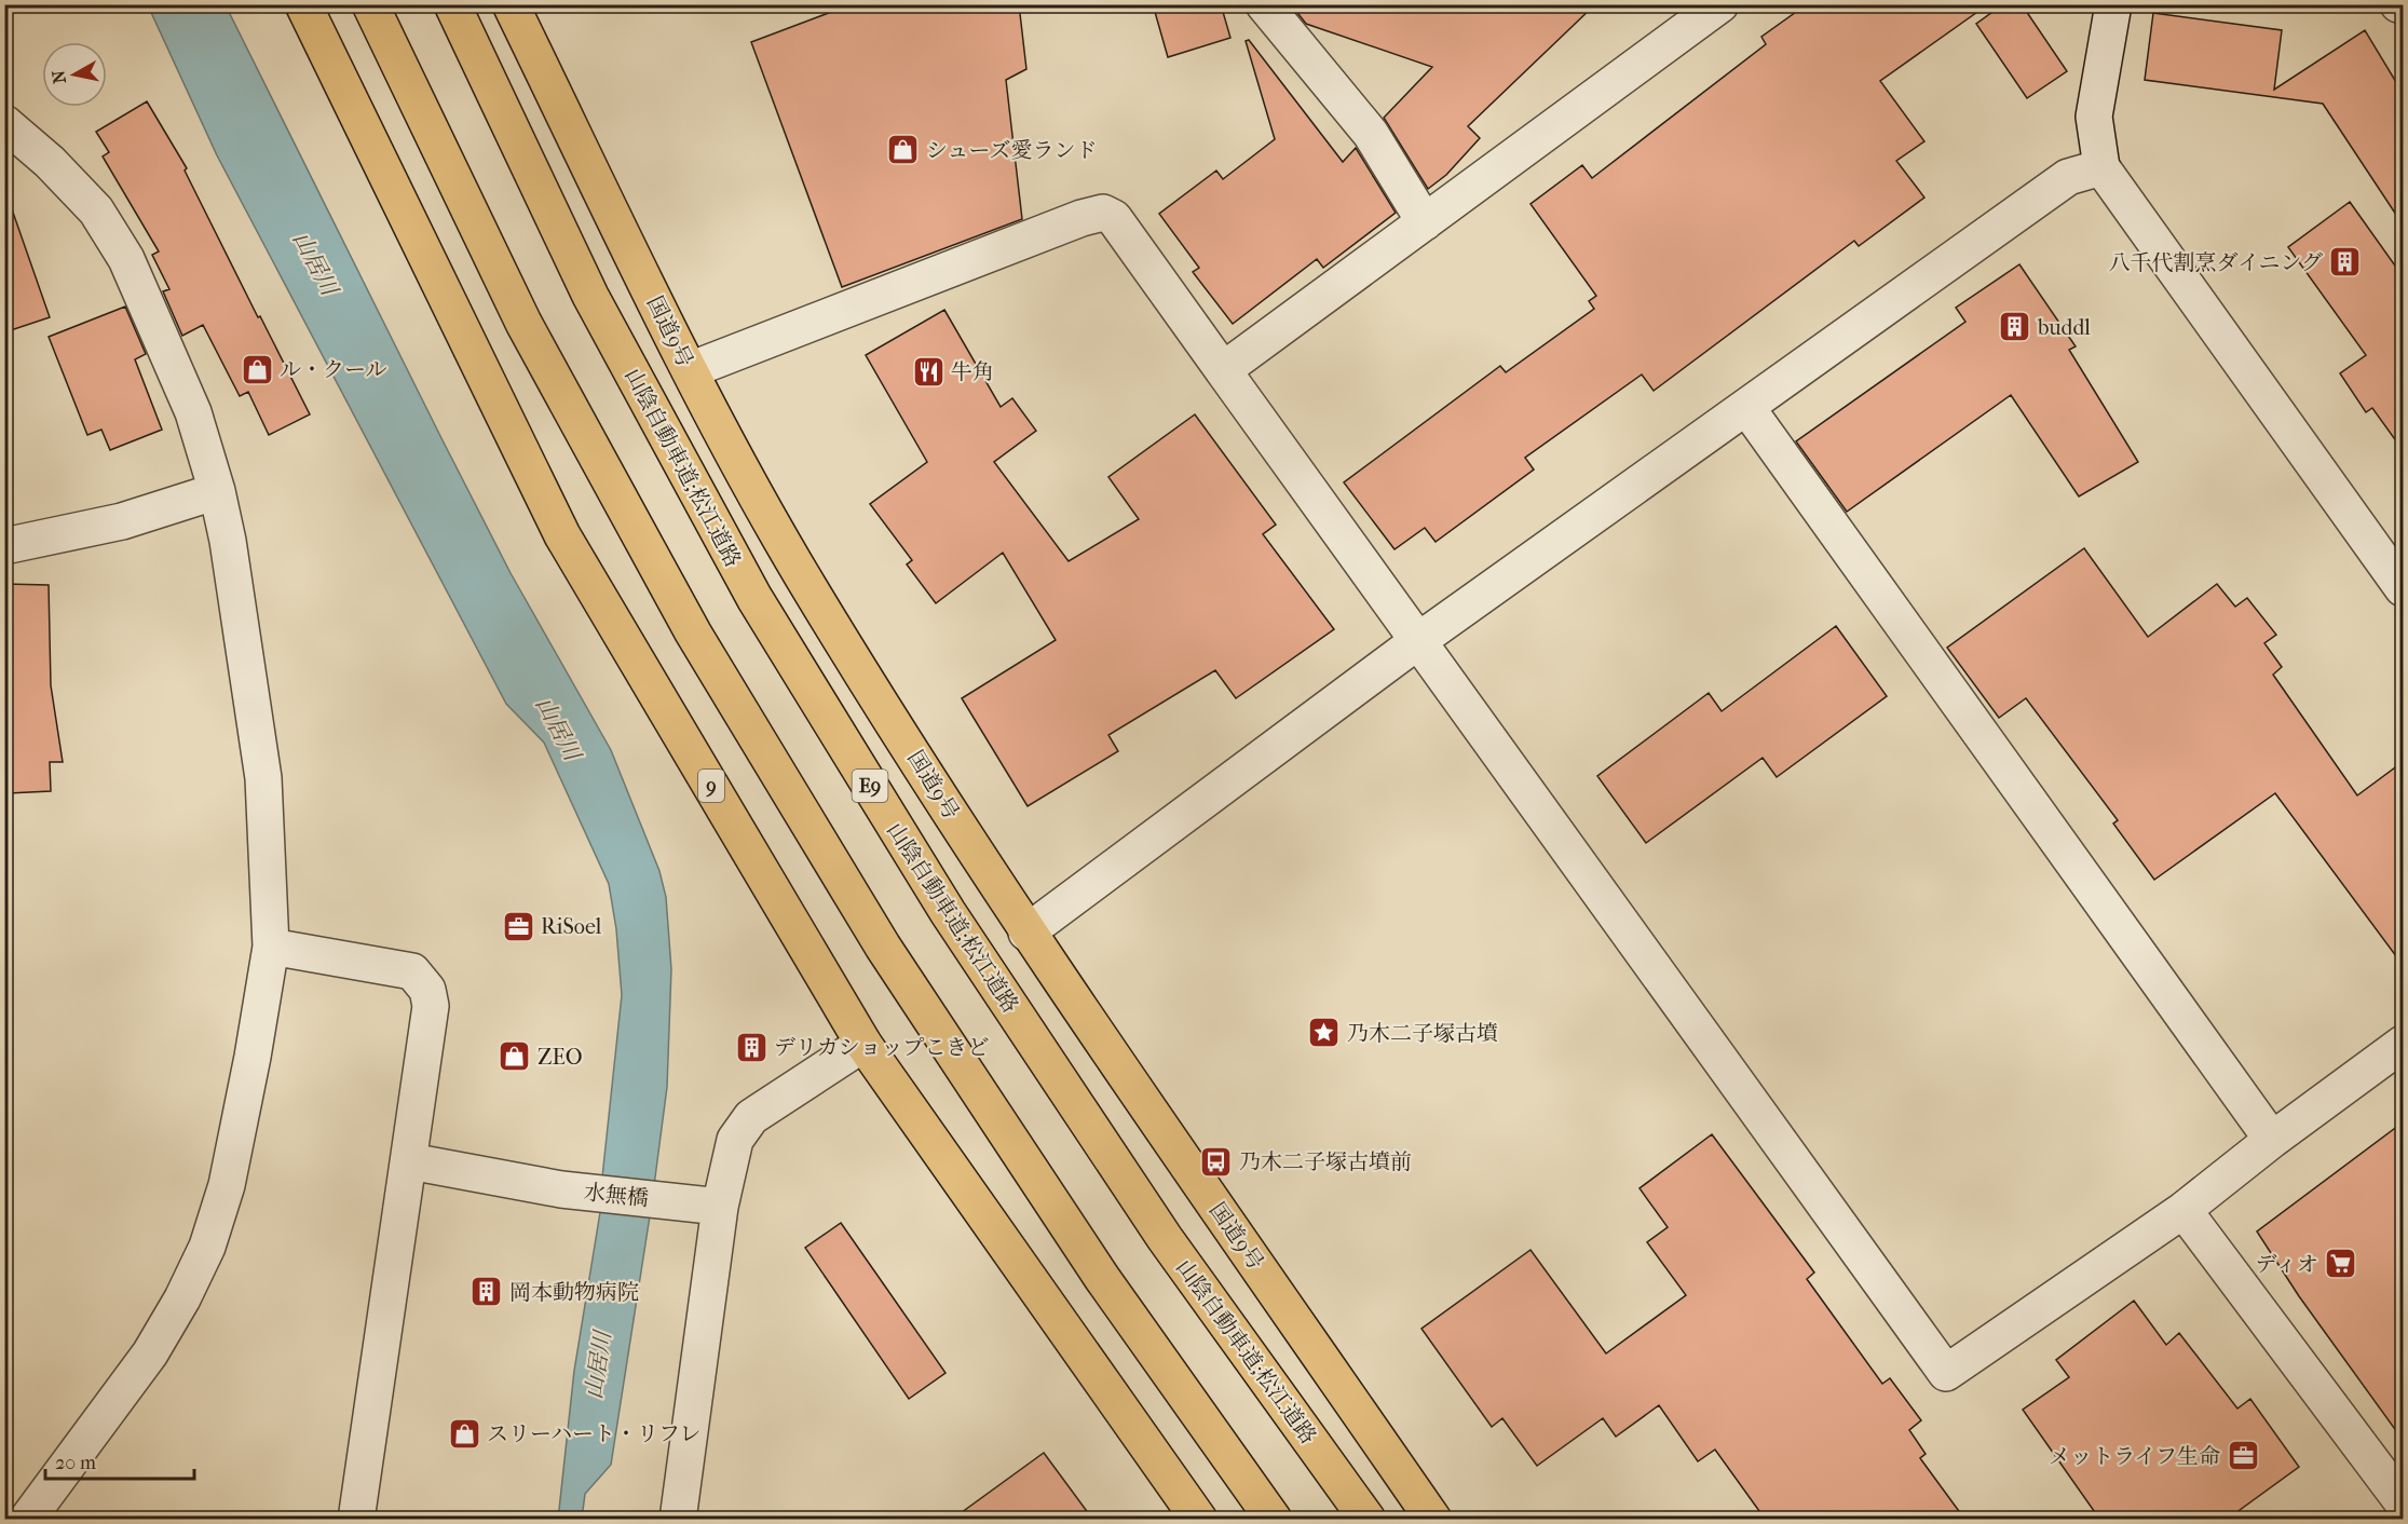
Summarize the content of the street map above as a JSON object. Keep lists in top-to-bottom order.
{
  "streets": {
    "highway": [
      "国道9号",
      "山陰自動車道;松江道路",
      "9",
      "E9"
    ],
    "street": ["水無橋"]
  },
  "water": ["山居川"],
  "places": {
    "shop": [
      "シューズ愛ランド",
      "ル・クール",
      "ZEO",
      "スリーハート・リフレ"
    ],
    "building": [
      "八千代割烹ダイニング",
      "buddl",
      "デリカショップこきど",
      "岡本動物病院"
    ],
    "restaurant": ["牛角"],
    "office": ["RiSoel", "メットライフ生命"],
    "place": ["乃木二子塚古墳"],
    "bus stop": ["乃木二子塚古墳前"],
    "supermarket": ["ディオ"]
  },
  "scale_bar": "20 m",
  "north": "left"
}
